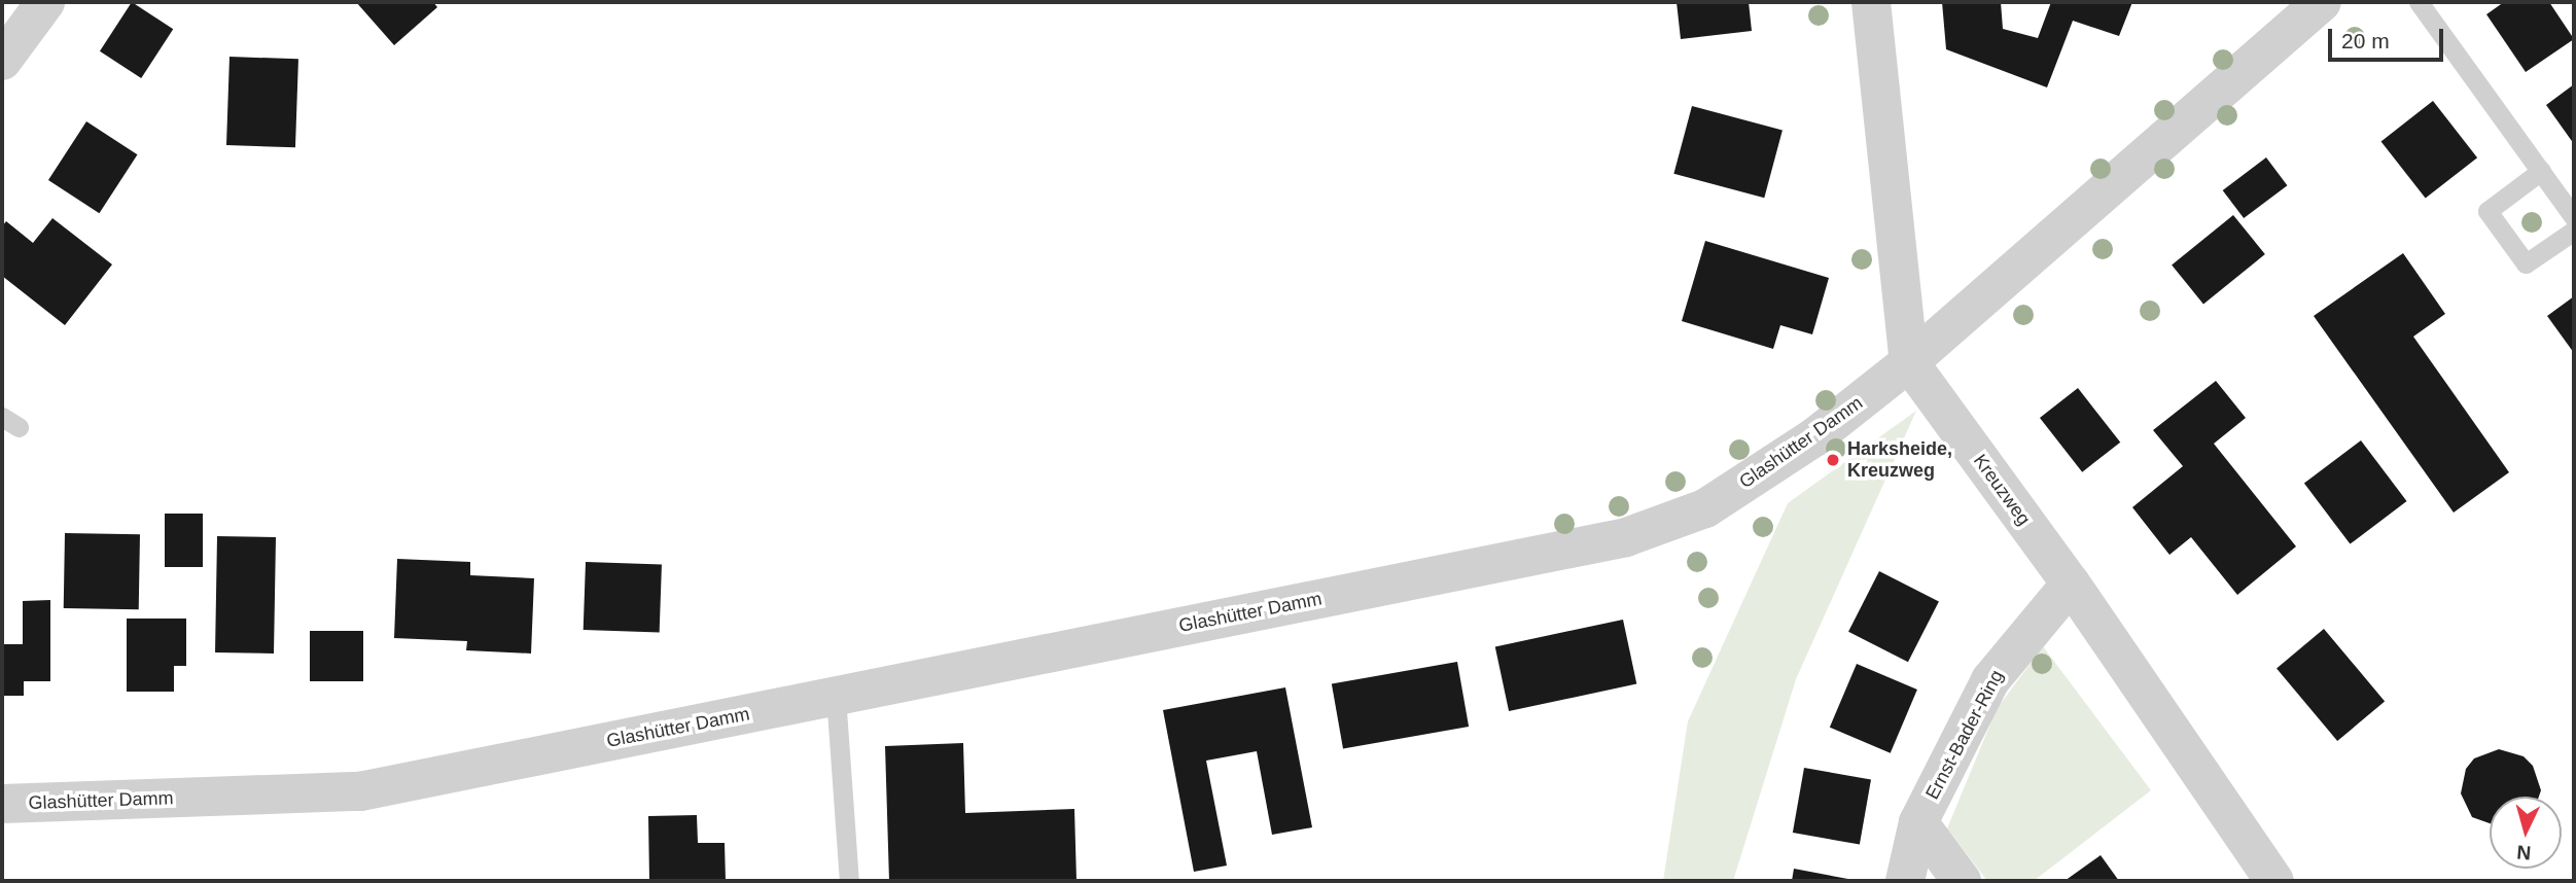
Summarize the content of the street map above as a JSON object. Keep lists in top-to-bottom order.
{
  "streets": {
    "street": ["Glashütter Damm", "Kreuzweg", "Ernst-Bader-Ring"]
  },
  "crossings": [
    ["Glashütter Damm", "Kreuzweg"],
    ["Kreuzweg", "Ernst-Bader-Ring"]
  ],
  "places": ["Harksheide, Kreuzweg"],
  "scale_bar": "20 m",
  "north": "bottom"
}
